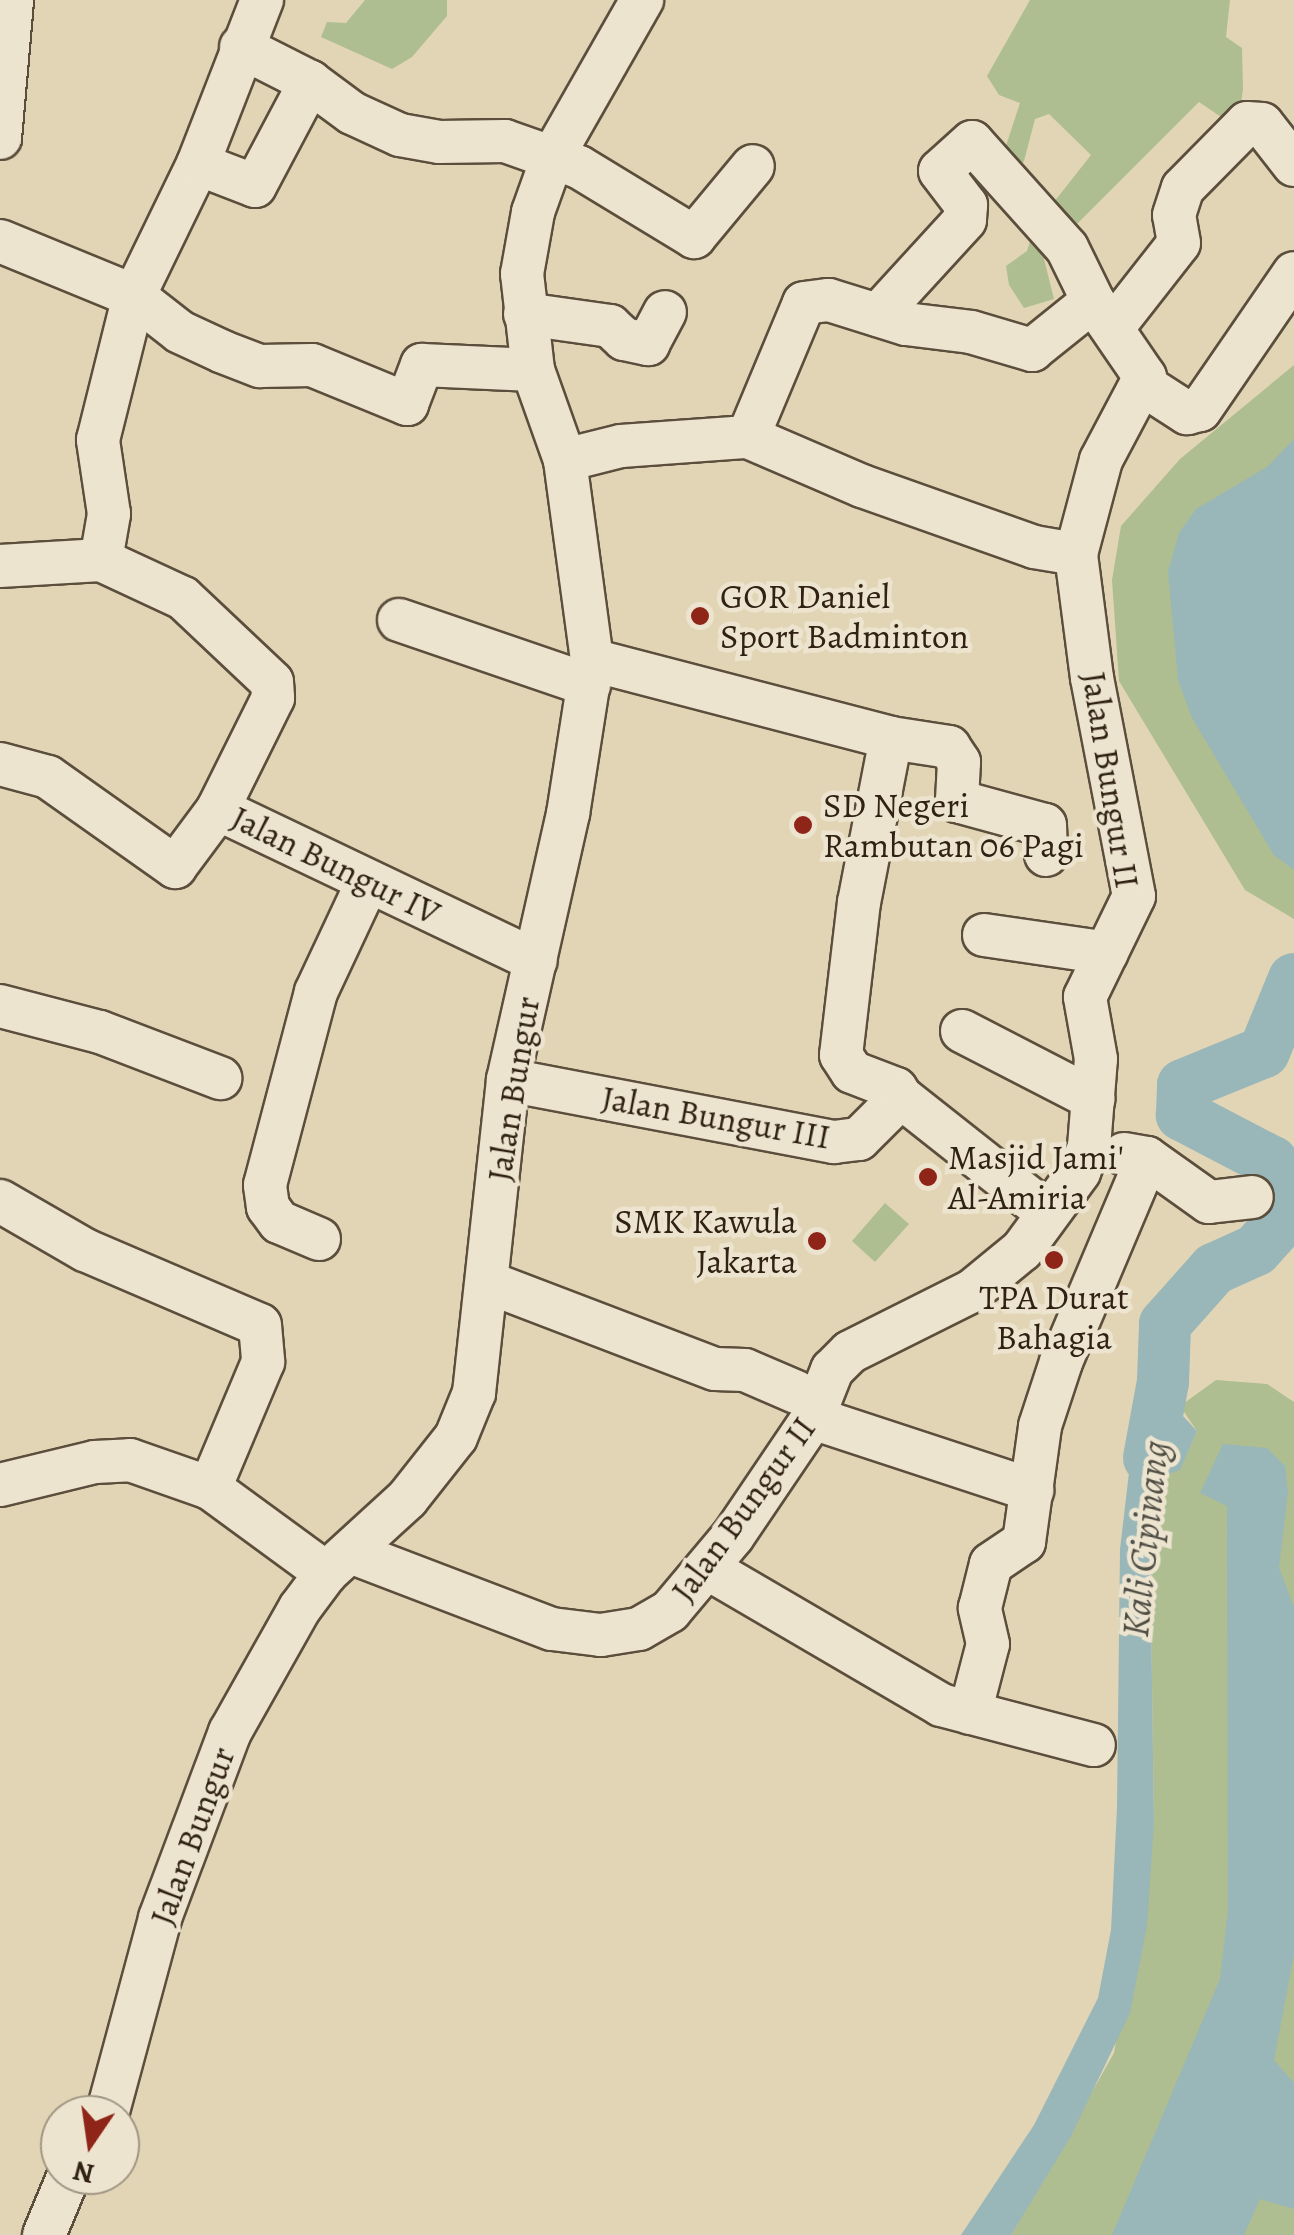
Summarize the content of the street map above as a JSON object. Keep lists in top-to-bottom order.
{
  "streets": {
    "street": [
      "Jalan Bungur II",
      "Jalan Bungur IV",
      "Jalan Bungur",
      "Jalan Bungur III"
    ]
  },
  "crossings": [
    ["Jalan Bungur II", "Jalan Bungur"],
    ["Jalan Bungur IV", "Jalan Bungur"],
    ["Jalan Bungur", "Jalan Bungur III"]
  ],
  "water": ["Kali Cipinang"],
  "places": [
    "GOR Daniel Sport Badminton",
    "SD Negeri Rambutan 06 Pagi",
    "Masjid Jami' Al-Amiria",
    "SMK Kawula Jakarta",
    "TPA Durat Bahagia"
  ],
  "north": "bottom"
}
